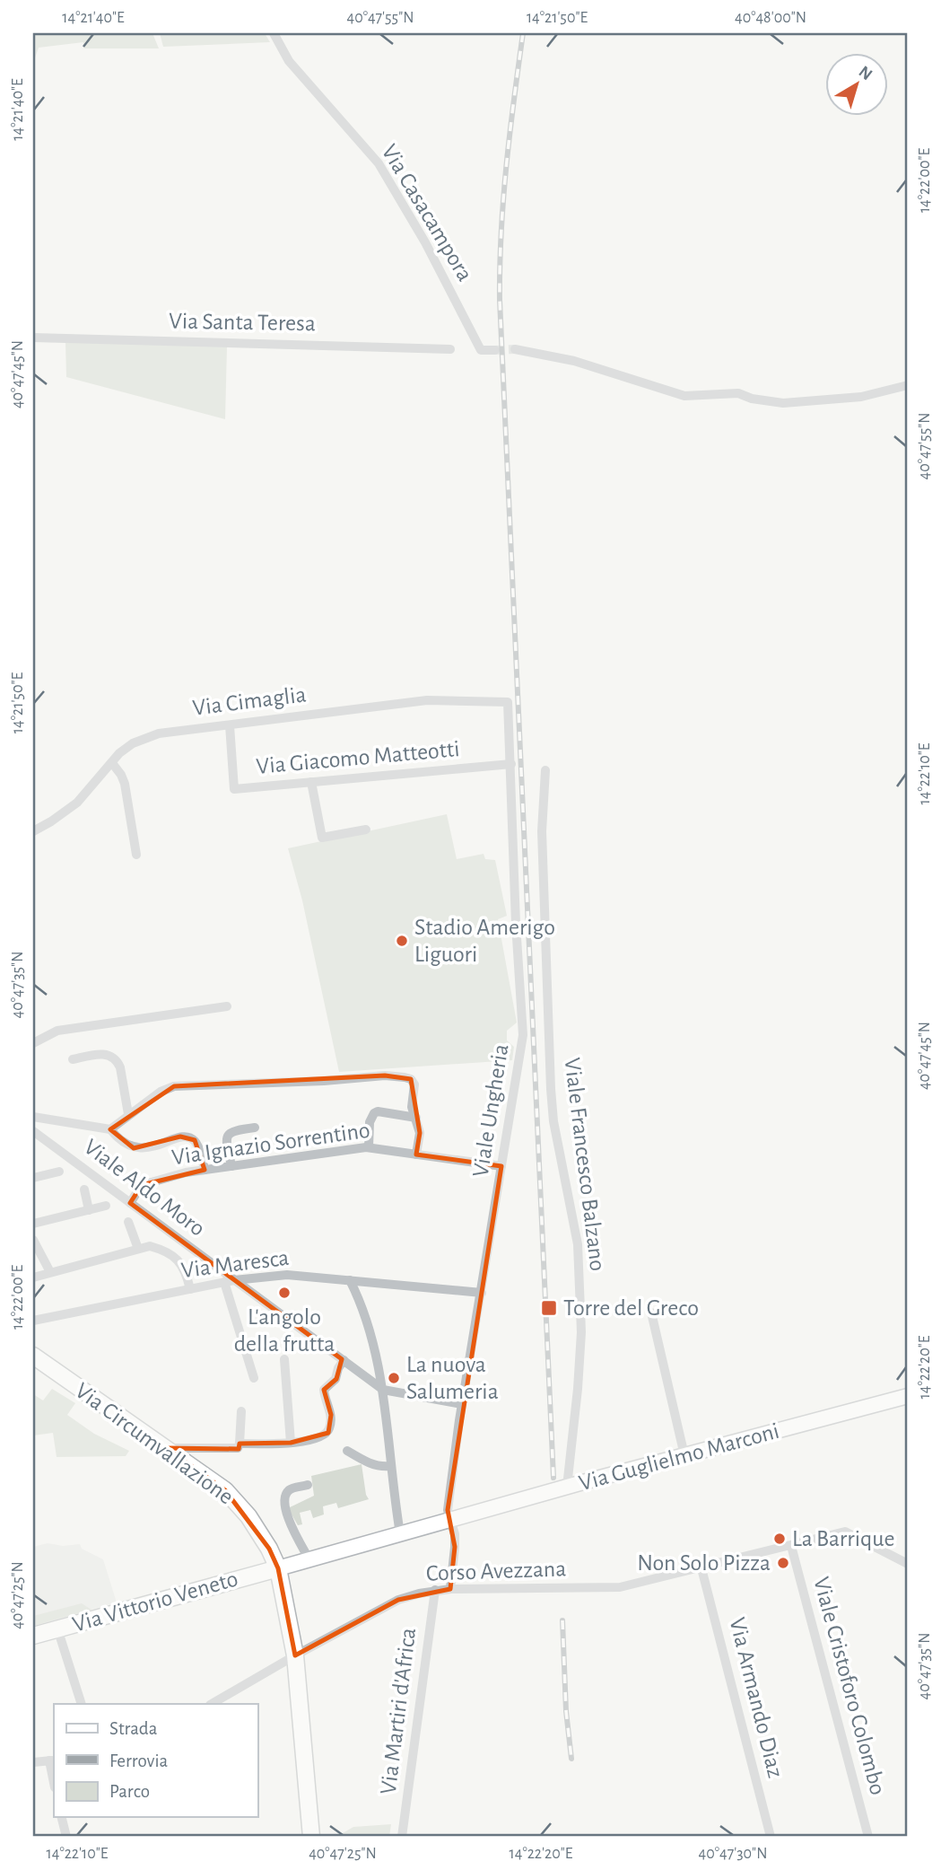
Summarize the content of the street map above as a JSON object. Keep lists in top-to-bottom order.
{
  "streets": {
    "main road": ["Via Circumvallazione", "Via Vittorio Veneto"],
    "street": [
      "Via Casacampora",
      "Via Santa Teresa",
      "Via Cimaglia",
      "Via Giacomo Matteotti",
      "Viale Ungheria",
      "Via Ignazio Sorrentino",
      "Viale Francesco Balzano",
      "Viale Aldo Moro",
      "Via Maresca",
      "Via Guglielmo Marconi",
      "Corso Avezzana",
      "Viale Cristoforo Colombo",
      "Via Armando Diaz",
      "Via Martiri d'Africa"
    ]
  },
  "crossings": [
    ["Via Cimaglia", "Via Giacomo Matteotti"],
    ["Via Cimaglia", "Viale Ungheria"],
    ["Via Giacomo Matteotti", "Viale Ungheria"],
    ["Viale Ungheria", "Via Ignazio Sorrentino"],
    ["Viale Ungheria", "Via Maresca"],
    ["Viale Ungheria", "Via Guglielmo Marconi"],
    ["Via Ignazio Sorrentino", "Viale Aldo Moro"],
    ["Viale Francesco Balzano", "Via Guglielmo Marconi"],
    ["Viale Aldo Moro", "Via Maresca"],
    ["Via Circumvallazione", "Via Guglielmo Marconi"],
    ["Via Circumvallazione", "Corso Avezzana"],
    ["Via Circumvallazione", "Via Vittorio Veneto"],
    ["Via Guglielmo Marconi", "Via Vittorio Veneto"],
    ["Corso Avezzana", "Viale Cristoforo Colombo"],
    ["Corso Avezzana", "Via Armando Diaz"],
    ["Corso Avezzana", "Via Martiri d'Africa"]
  ],
  "places": {
    "other": [
      "Stadio Amerigo Liguori",
      "L'angolo della frutta",
      "La nuova Salumeria",
      "La Barrique",
      "Non Solo Pizza"
    ],
    "transit": ["Torre del Greco"]
  },
  "legend": ["Strada", "Ferrovia", "Parco"],
  "north": "top right",
  "coordinates": [
    "14°21'40\"E",
    "40°47'55\"N",
    "14°21'50\"E",
    "40°48'00\"N",
    "14°22'00\"E",
    "40°47'45\"N",
    "14°22'10\"E",
    "40°47'35\"N",
    "14°22'20\"E",
    "40°47'25\"N",
    "40°47'30\"N"
  ]
}
